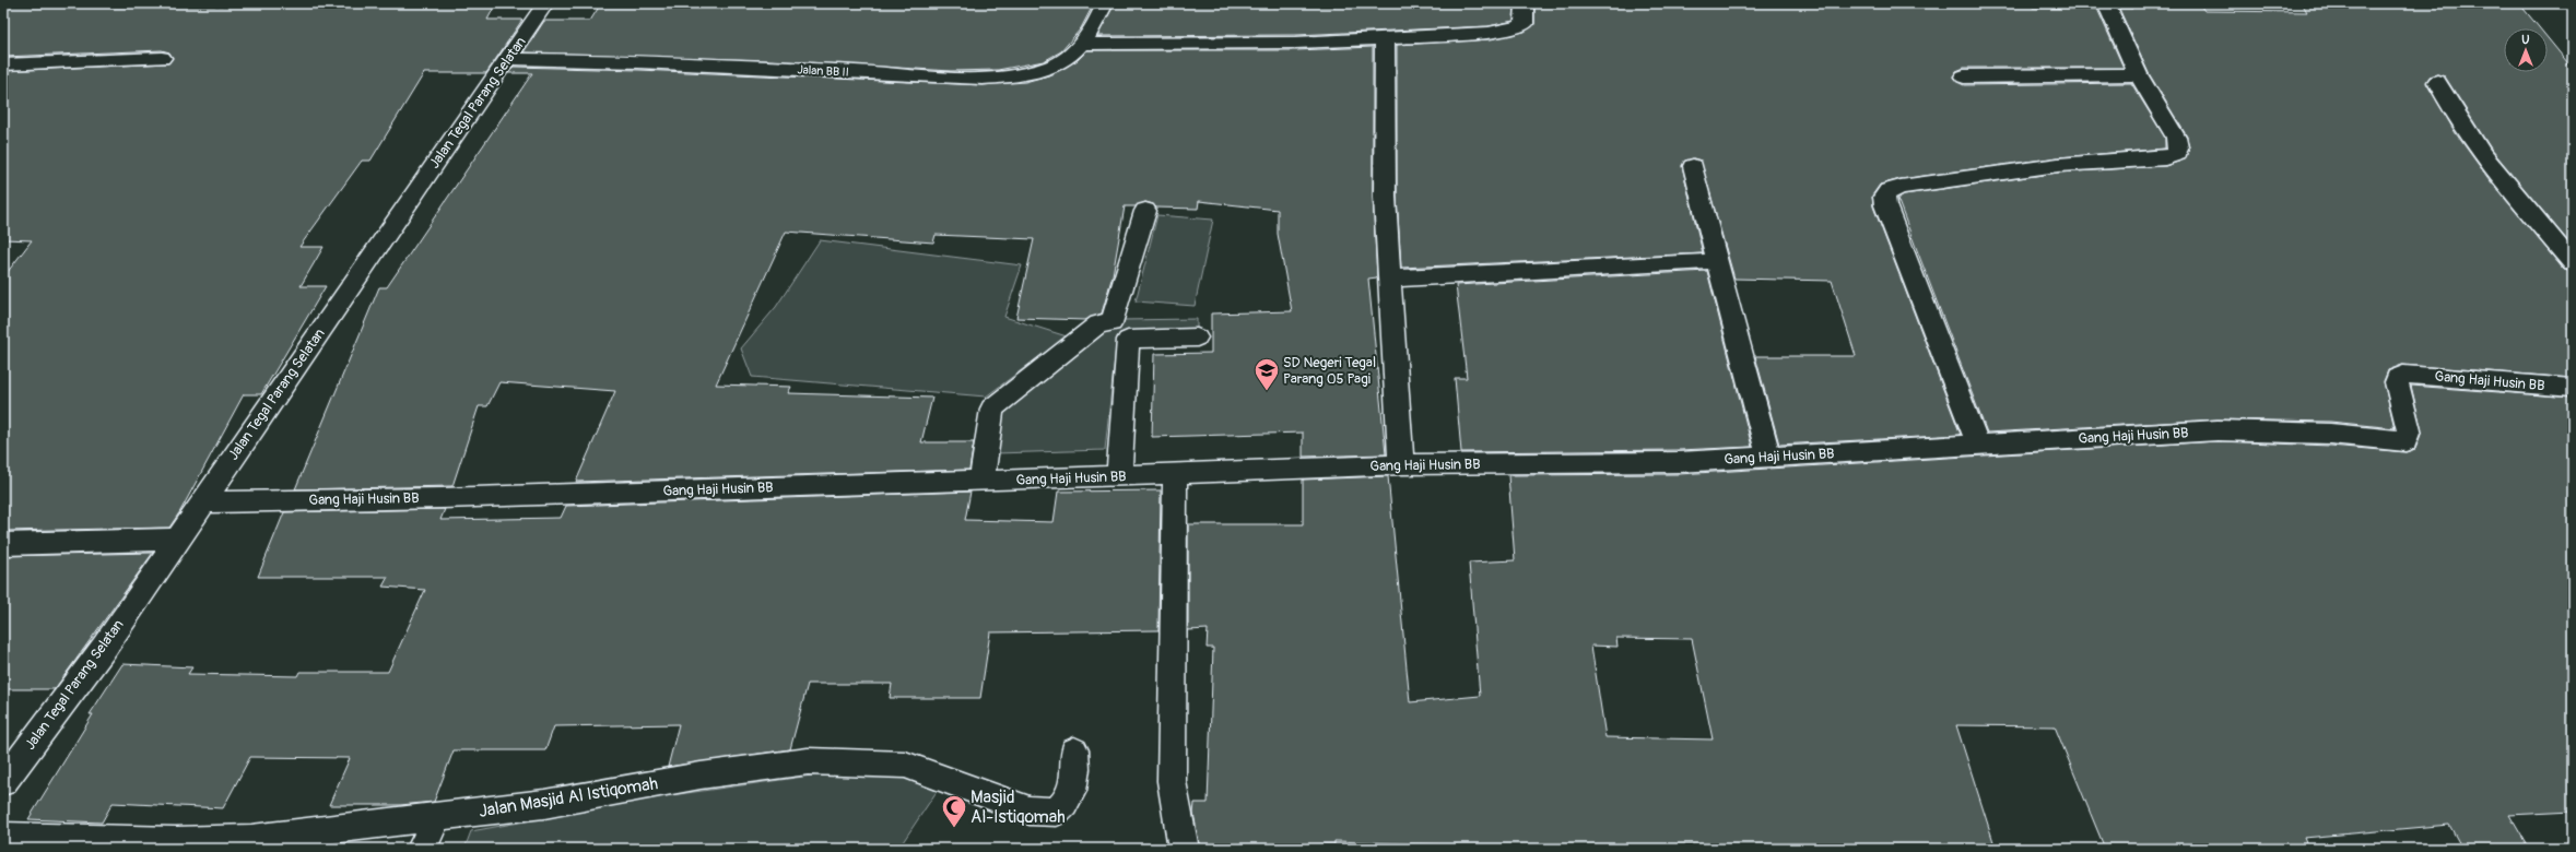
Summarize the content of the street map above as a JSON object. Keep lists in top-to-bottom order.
{
  "streets": {
    "street": [
      "Jalan BB II",
      "Jalan Tegal Parang Selatan",
      "Gang Haji Husin BB",
      "Jalan Masjid Al Istiqomah"
    ]
  },
  "crossings": [
    ["Jalan BB II", "Jalan Tegal Parang Selatan"],
    ["Jalan Tegal Parang Selatan", "Gang Haji Husin BB"]
  ],
  "places": {
    "school or university": ["SD Negeri Tegal Parang 05 Pagi"],
    "mosque": ["Masjid Al-Istiqomah"]
  },
  "north": "top"
}
